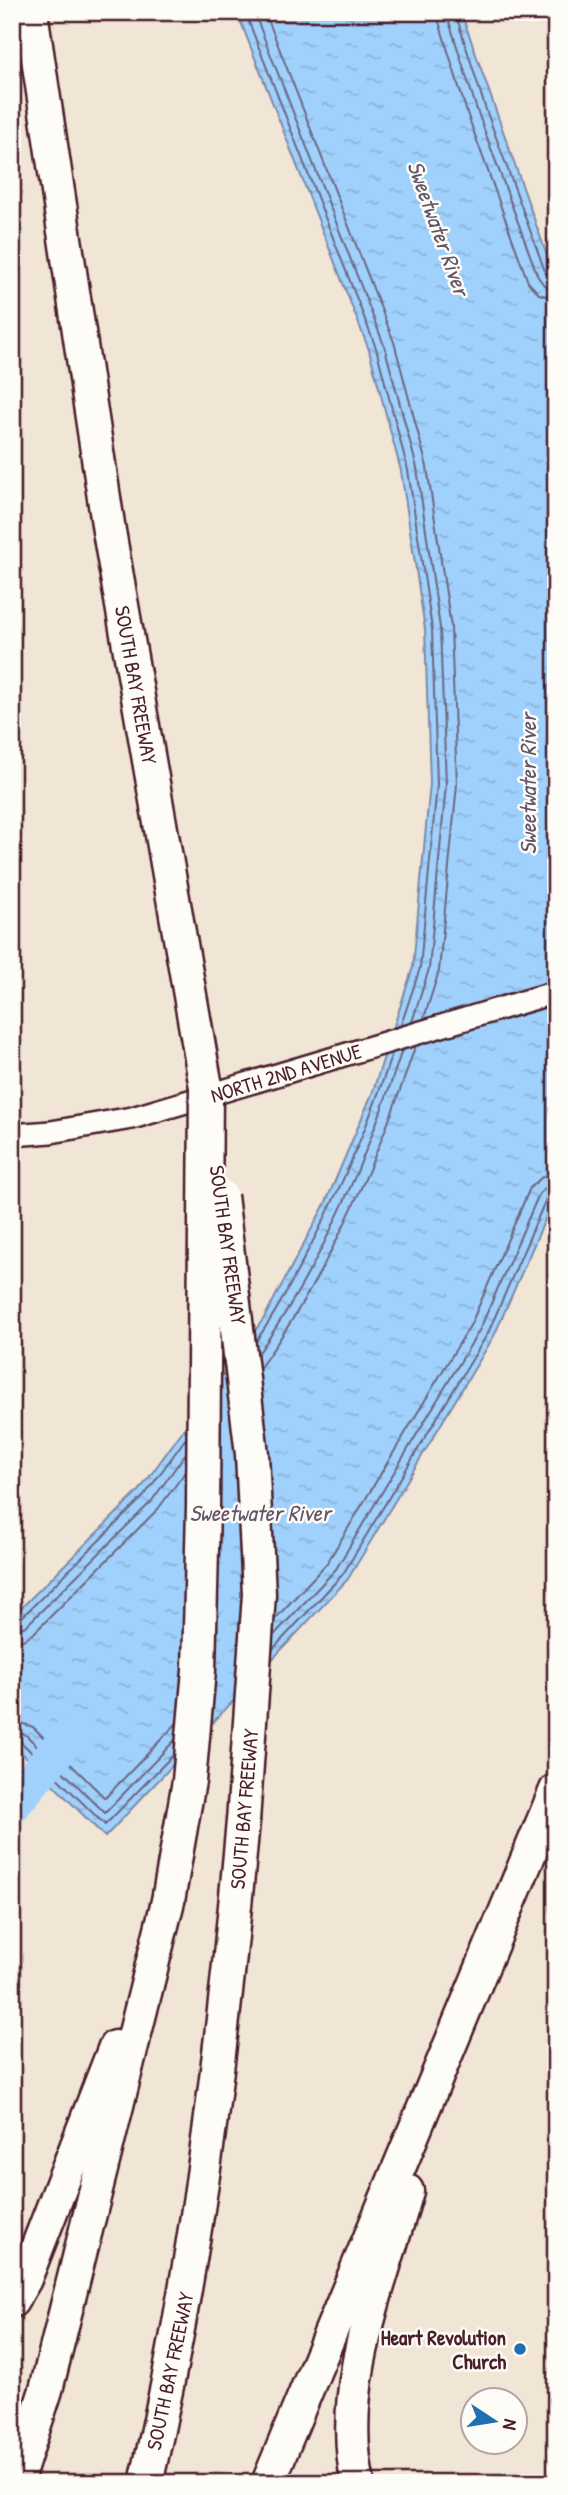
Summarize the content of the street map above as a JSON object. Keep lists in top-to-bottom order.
{
  "streets": {
    "highway": ["SOUTH BAY FREEWAY"],
    "street": ["NORTH 2ND AVENUE"]
  },
  "water": ["Sweetwater River"],
  "places": ["Heart Revolution Church"],
  "north": "right"
}
